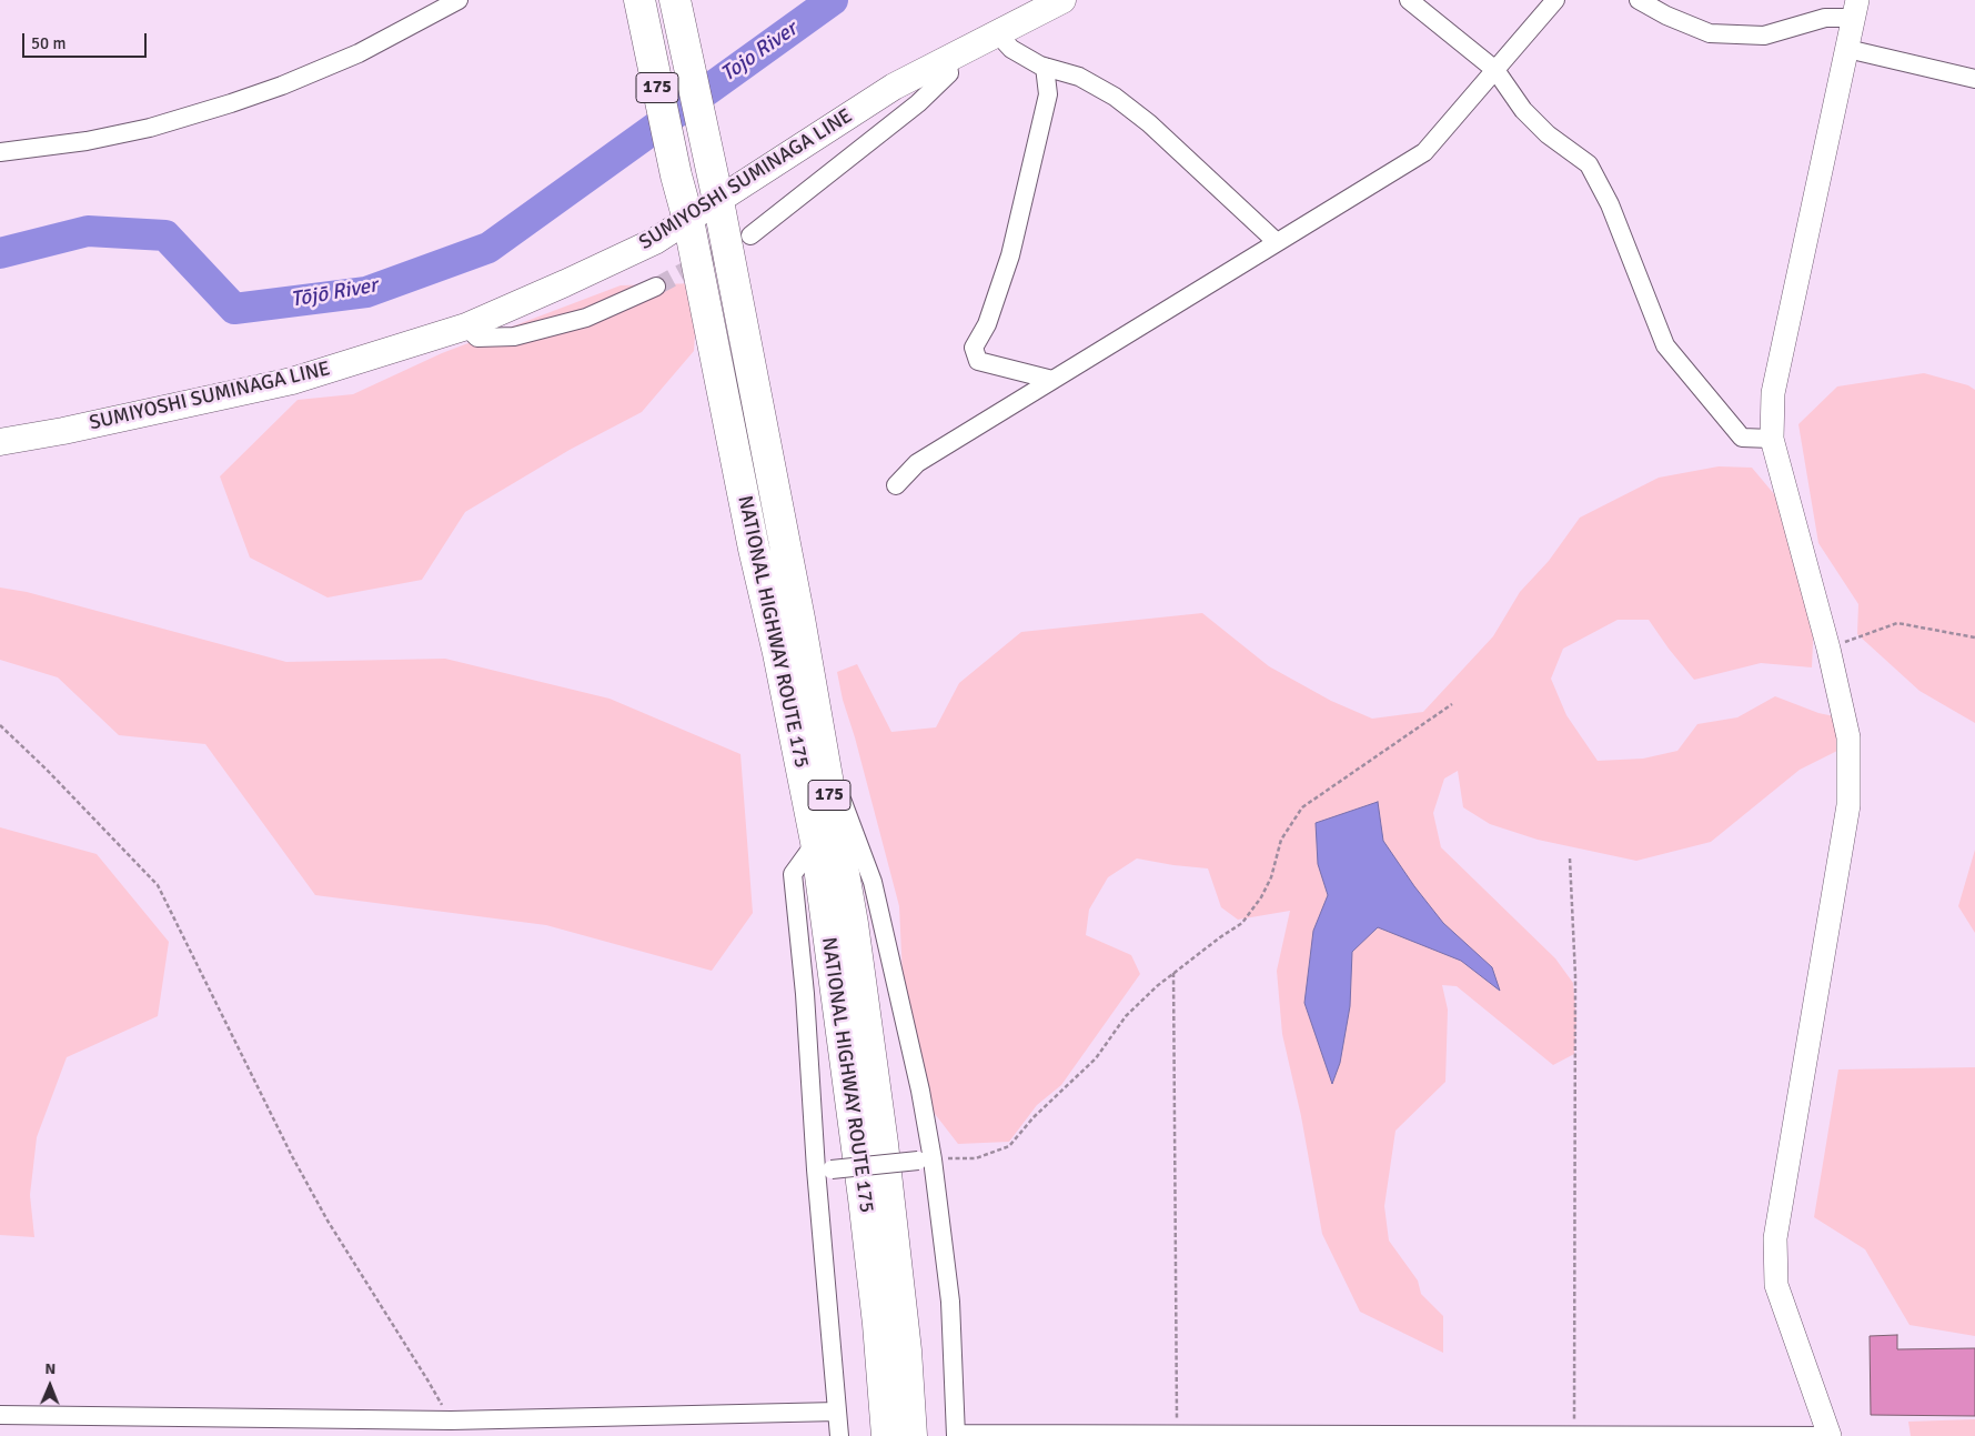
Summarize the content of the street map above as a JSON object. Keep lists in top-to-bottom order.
{
  "streets": {
    "highway": ["175", "NATIONAL HIGHWAY ROUTE 175"],
    "main road": ["SUMIYOSHI SUMINAGA LINE"]
  },
  "crossings": [
    ["SUMIYOSHI SUMINAGA LINE", "NATIONAL HIGHWAY ROUTE 175"]
  ],
  "water": ["Tojo River", "Tōjō River"],
  "scale_bar": "50 m",
  "north": "top"
}
